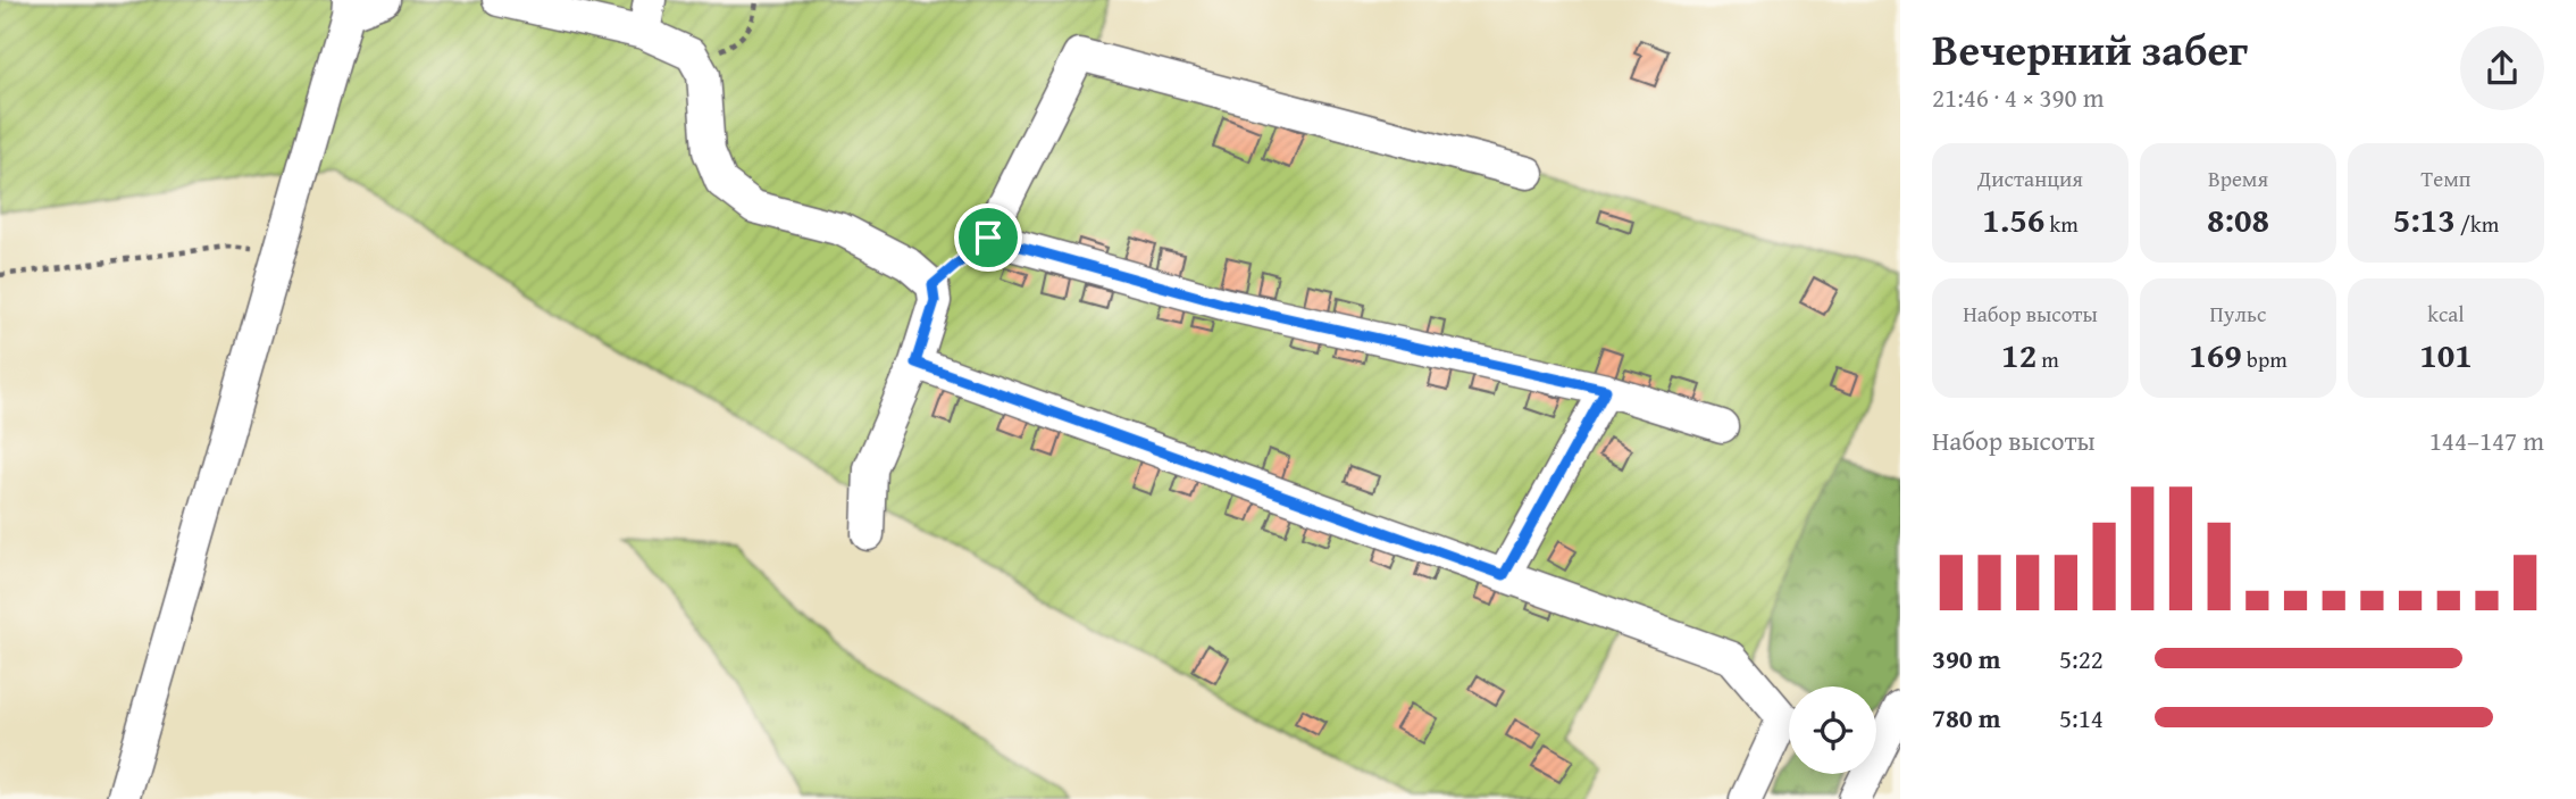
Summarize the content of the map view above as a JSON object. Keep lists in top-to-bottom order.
{
  "page": {
    "heading": ["Вечерний забег", "21:46 · 4 × 390 m"],
    "stats": [
      ["Дистанция", "1.56 km"],
      ["Время", "8:08"],
      ["Темп", "5:13 /km"],
      ["Набор высоты", "12 m"],
      ["Пульс", "169 bpm"],
      ["kcal", "101"]
    ],
    "chart": ["Набор высоты", "144–147 m"],
    "list": [
      {
        "name": "390 m",
        "note": "5:22"
      },
      {
        "name": "780 m",
        "note": "5:14"
      }
    ]
  }
}
